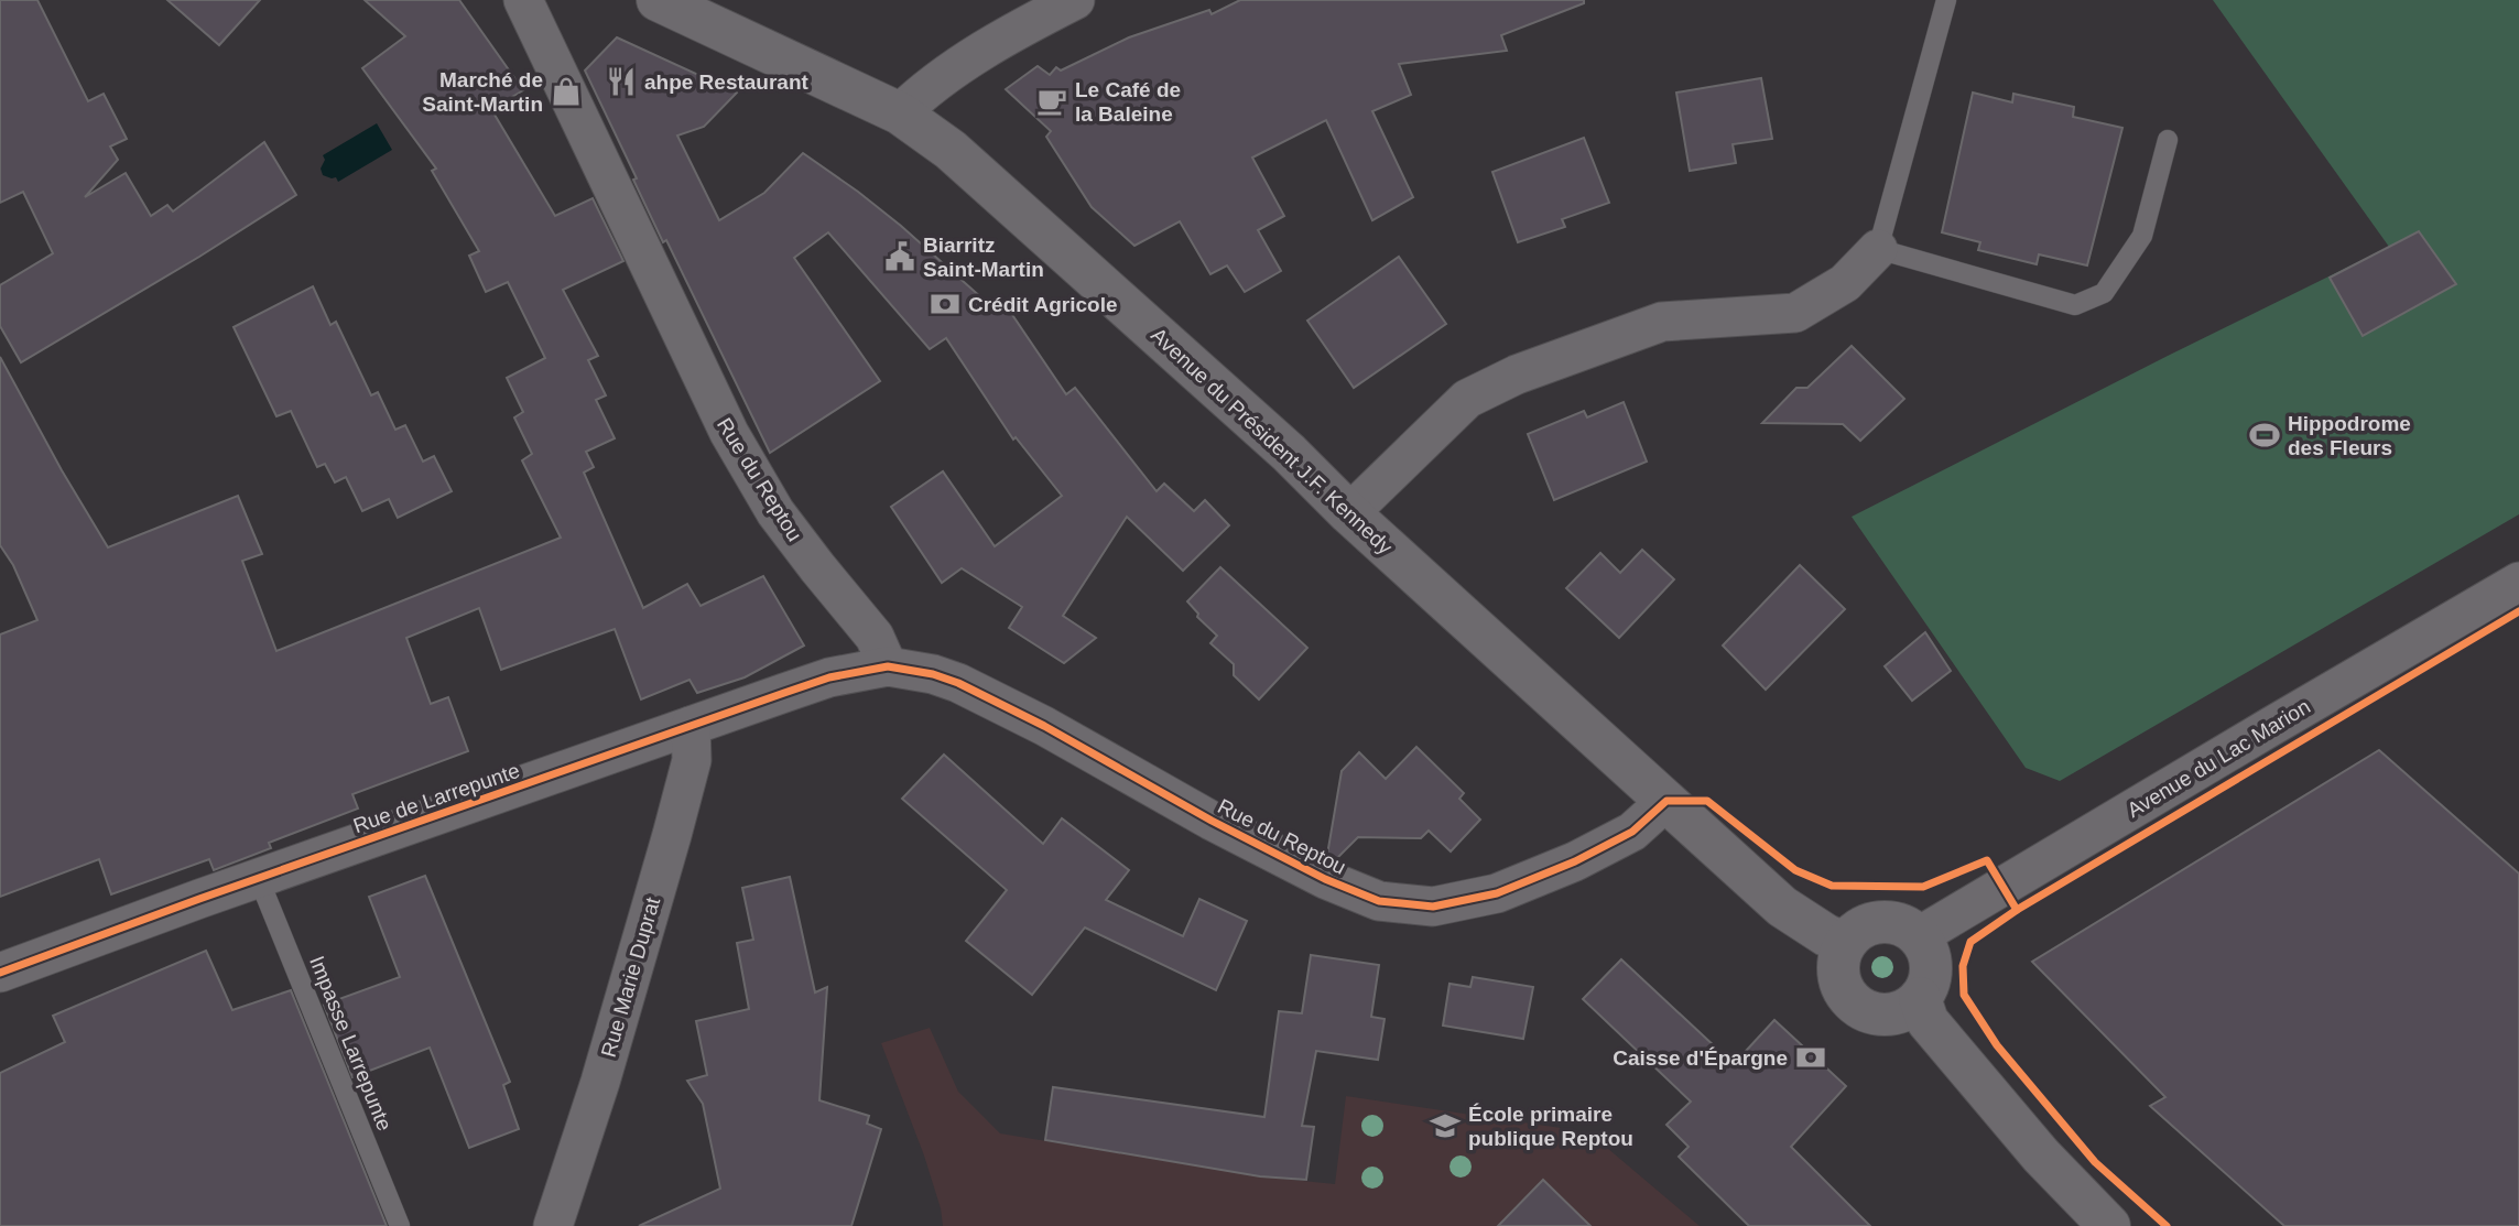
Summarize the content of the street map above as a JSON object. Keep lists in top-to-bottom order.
{
  "streets": {
    "street": [
      "Avenue du Président J.F. Kennedy",
      "Rue du Reptou",
      "Avenue du Lac Marion",
      "Rue de Larrepunte",
      "Rue Marie Duprat"
    ],
    "lane": ["Impasse Larrepunte"]
  },
  "crossings": [
    ["Avenue du Président J.F. Kennedy", "Rue du Reptou"],
    ["Avenue du Président J.F. Kennedy", "Avenue du Lac Marion"],
    ["Rue du Reptou", "Rue de Larrepunte"],
    ["Rue de Larrepunte", "Rue Marie Duprat"],
    ["Rue de Larrepunte", "Impasse Larrepunte"]
  ],
  "places": {
    "restaurant": ["ahpe Restaurant"],
    "shop": ["Marché de Saint-Martin"],
    "cafe": ["Le Café de la Baleine"],
    "public building": ["Biarritz Saint-Martin"],
    "bank": ["Crédit Agricole", "Caisse d'Épargne"],
    "sports": ["Hippodrome des Fleurs"],
    "school or university": ["École primaire publique Reptou"]
  }
}
